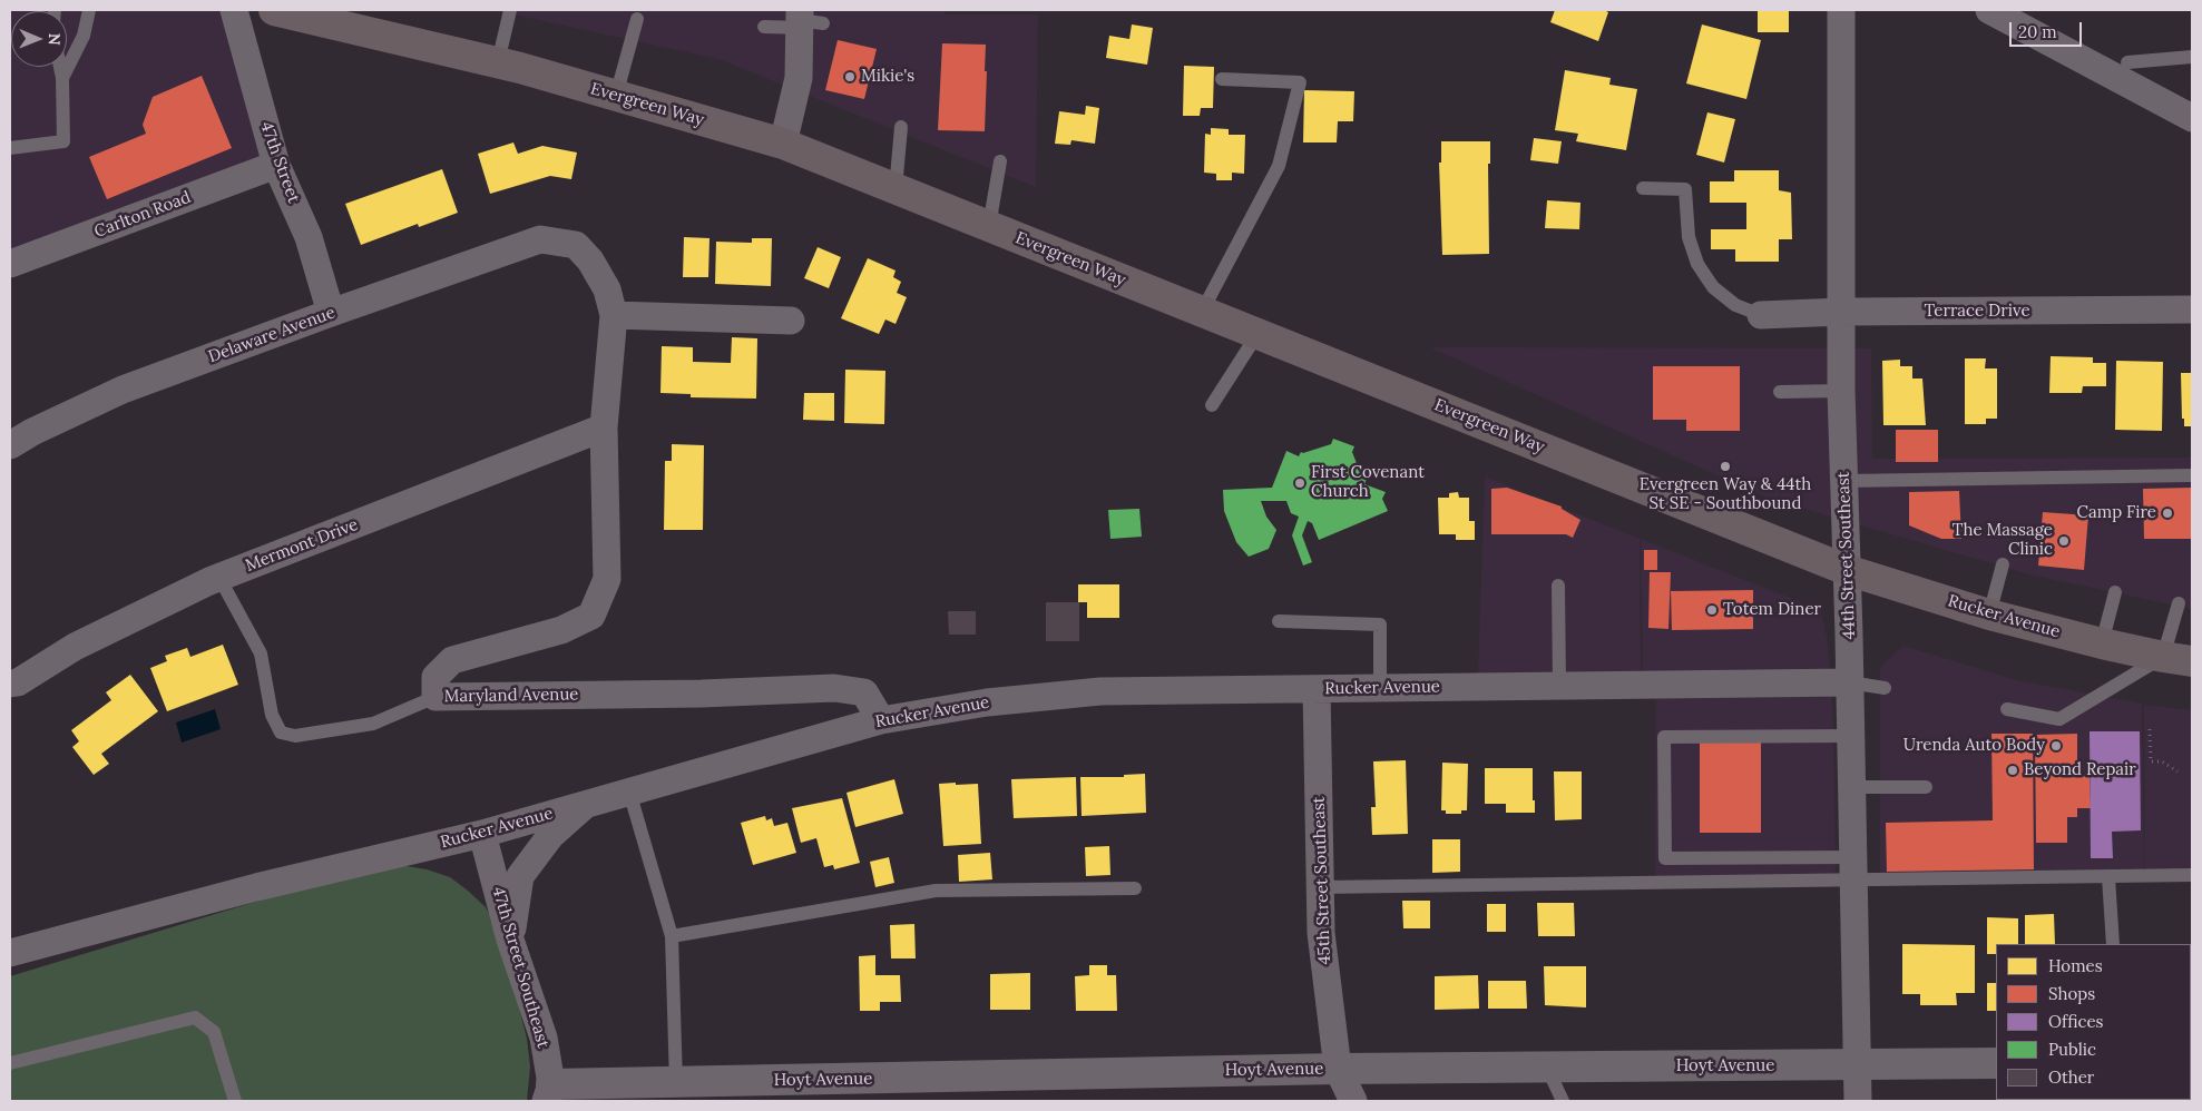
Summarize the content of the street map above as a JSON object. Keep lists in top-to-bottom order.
{
  "streets": {
    "main road": ["Evergreen Way", "Rucker Avenue"],
    "street": [
      "47th Street",
      "Carlton Road",
      "Terrace Drive",
      "Delaware Avenue",
      "Mermont Drive",
      "44th Street Southeast",
      "Maryland Avenue",
      "45th Street Southeast",
      "47th Street Southeast",
      "Hoyt Avenue"
    ]
  },
  "crossings": [
    ["Evergreen Way", "44th Street Southeast"],
    ["Evergreen Way", "Rucker Avenue"],
    ["47th Street", "Carlton Road"],
    ["47th Street", "Delaware Avenue"],
    ["Terrace Drive", "44th Street Southeast"],
    ["Delaware Avenue", "Maryland Avenue"],
    ["Mermont Drive", "Maryland Avenue"],
    ["44th Street Southeast", "Rucker Avenue"],
    ["44th Street Southeast", "Hoyt Avenue"],
    ["Rucker Avenue", "Maryland Avenue"],
    ["Rucker Avenue", "45th Street Southeast"],
    ["Rucker Avenue", "47th Street Southeast"],
    ["45th Street Southeast", "Hoyt Avenue"],
    ["47th Street Southeast", "Hoyt Avenue"]
  ],
  "places": [
    "Mikie's",
    "Evergreen Way & 44th St SE - Southbound",
    "First Covenant Church",
    "Camp Fire",
    "The Massage Clinic",
    "Totem Diner",
    "Urenda Auto Body",
    "Beyond Repair"
  ],
  "legend": [
    "Homes",
    "Shops",
    "Offices",
    "Public",
    "Other"
  ],
  "scale_bar": "20 m",
  "north": "right"
}
